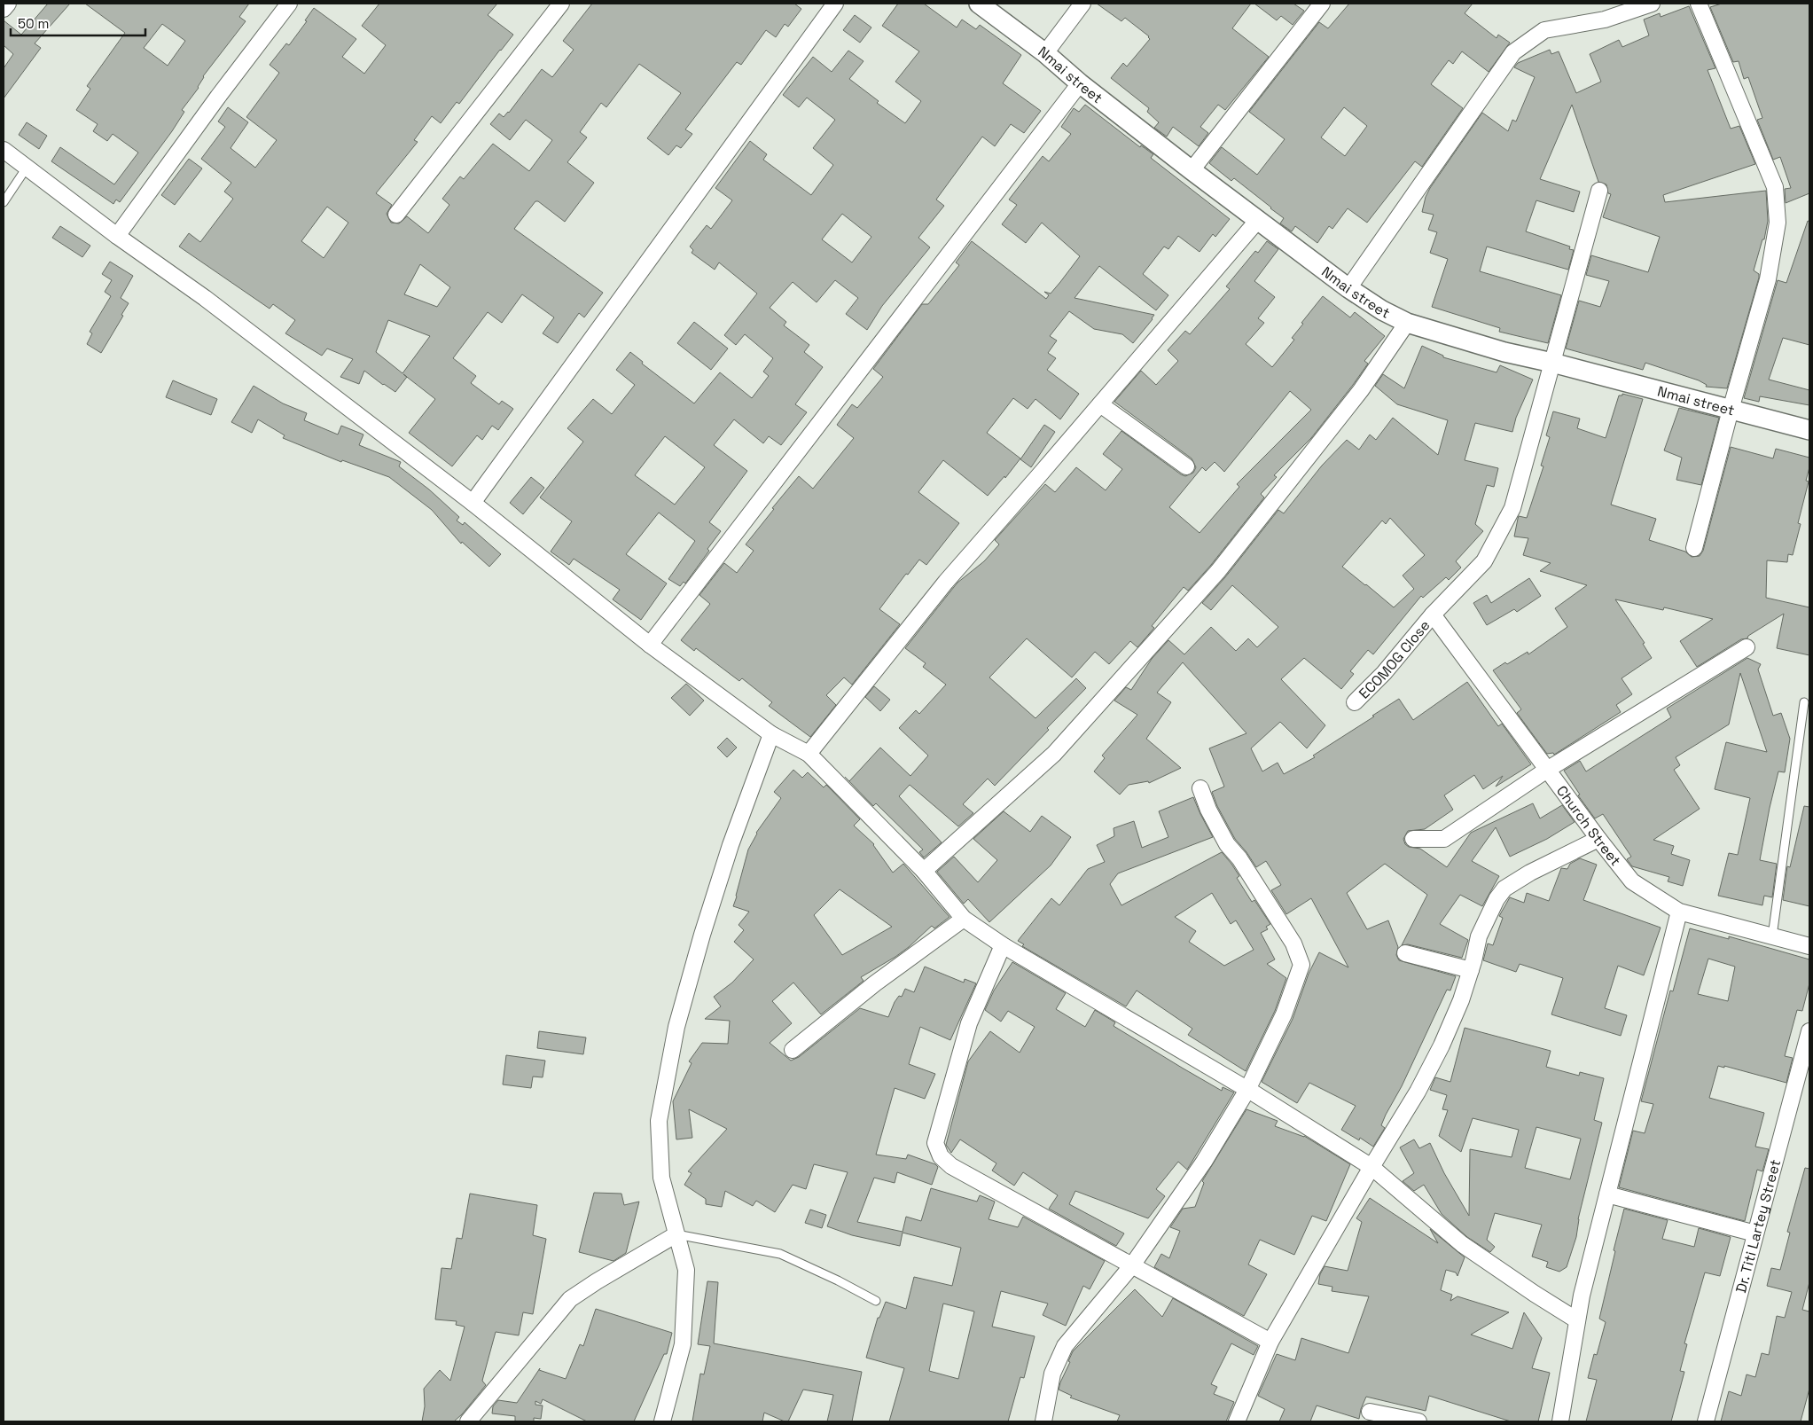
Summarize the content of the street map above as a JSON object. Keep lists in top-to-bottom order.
{
  "streets": {
    "street": [
      "Nmai street",
      "ECOMOG Close",
      "Church Street",
      "Dr. Titi Lartey Street"
    ]
  },
  "crossings": [
    ["Nmai street", "ECOMOG Close"],
    ["ECOMOG Close", "Church Street"]
  ],
  "scale_bar": "50 m"
}
